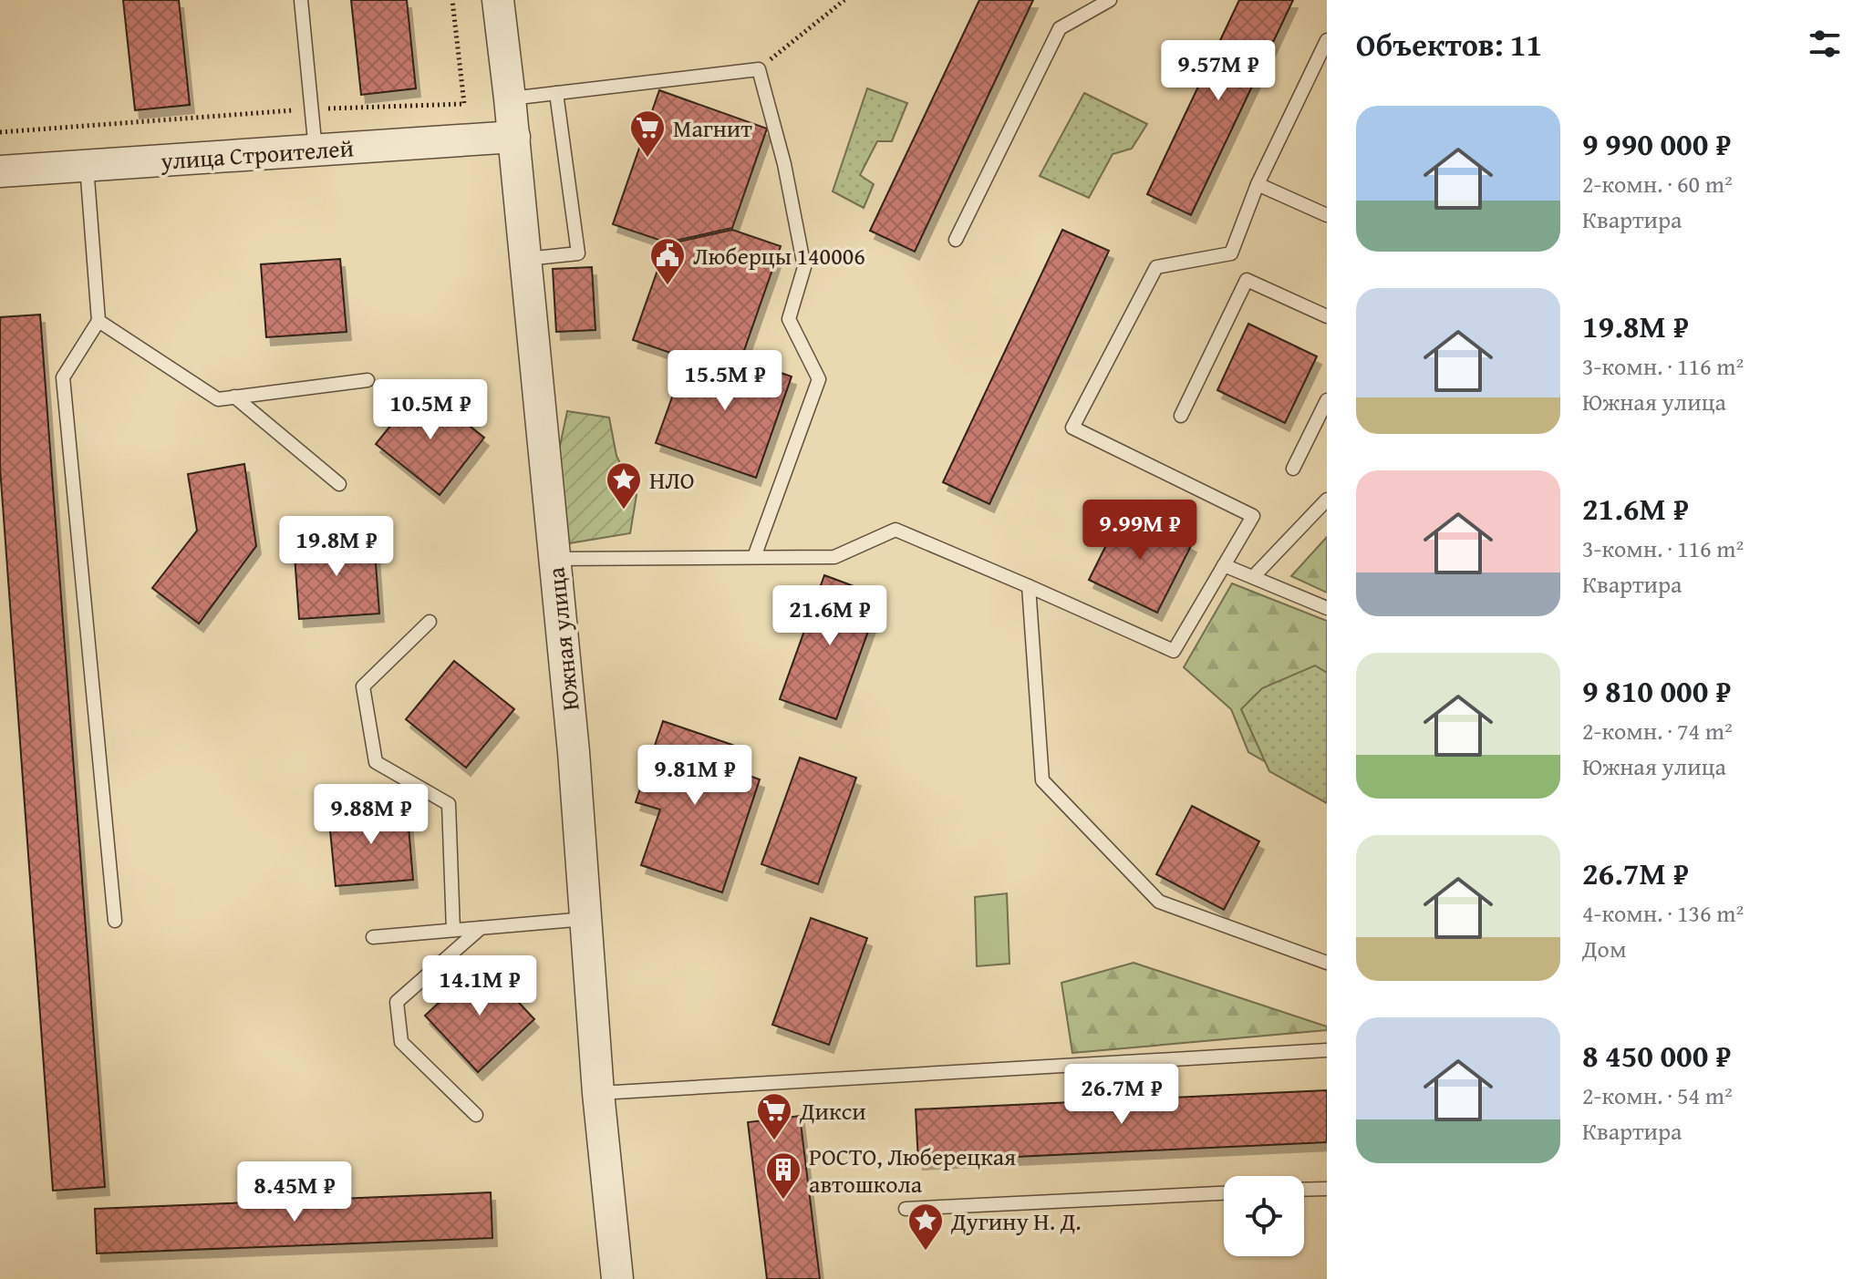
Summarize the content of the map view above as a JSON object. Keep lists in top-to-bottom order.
{
  "streets": {
    "street": ["улица Строителей", "Южная улица"]
  },
  "crossings": [
    ["улица Строителей", "Южная улица"]
  ],
  "places": {
    "supermarket": ["Магнит", "Дикси"],
    "public building": ["Люберцы 140006"],
    "place": ["НЛО", "Дугину Н. Д."],
    "building": ["РОСТО, Люберецкая автошкола"]
  },
  "page": {
    "heading": "Объектов: 11",
    "price": [
      "9.57M ₽",
      "15.5M ₽",
      "10.5M ₽",
      "9.99M ₽",
      "19.8M ₽",
      "21.6M ₽",
      "9.81M ₽",
      "9.88M ₽",
      "14.1M ₽",
      "26.7M ₽",
      "8.45M ₽"
    ],
    "list": [
      {
        "name": "9 990 000 ₽",
        "note": "2-комн. · 60 m² · Квартира"
      },
      {
        "name": "19.8M ₽",
        "note": "3-комн. · 116 m² · Южная улица"
      },
      {
        "name": "21.6M ₽",
        "note": "3-комн. · 116 m² · Квартира"
      },
      {
        "name": "9 810 000 ₽",
        "note": "2-комн. · 74 m² · Южная улица"
      },
      {
        "name": "26.7M ₽",
        "note": "4-комн. · 136 m² · Дом"
      },
      {
        "name": "8 450 000 ₽",
        "note": "2-комн. · 54 m² · Квартира"
      }
    ]
  }
}
